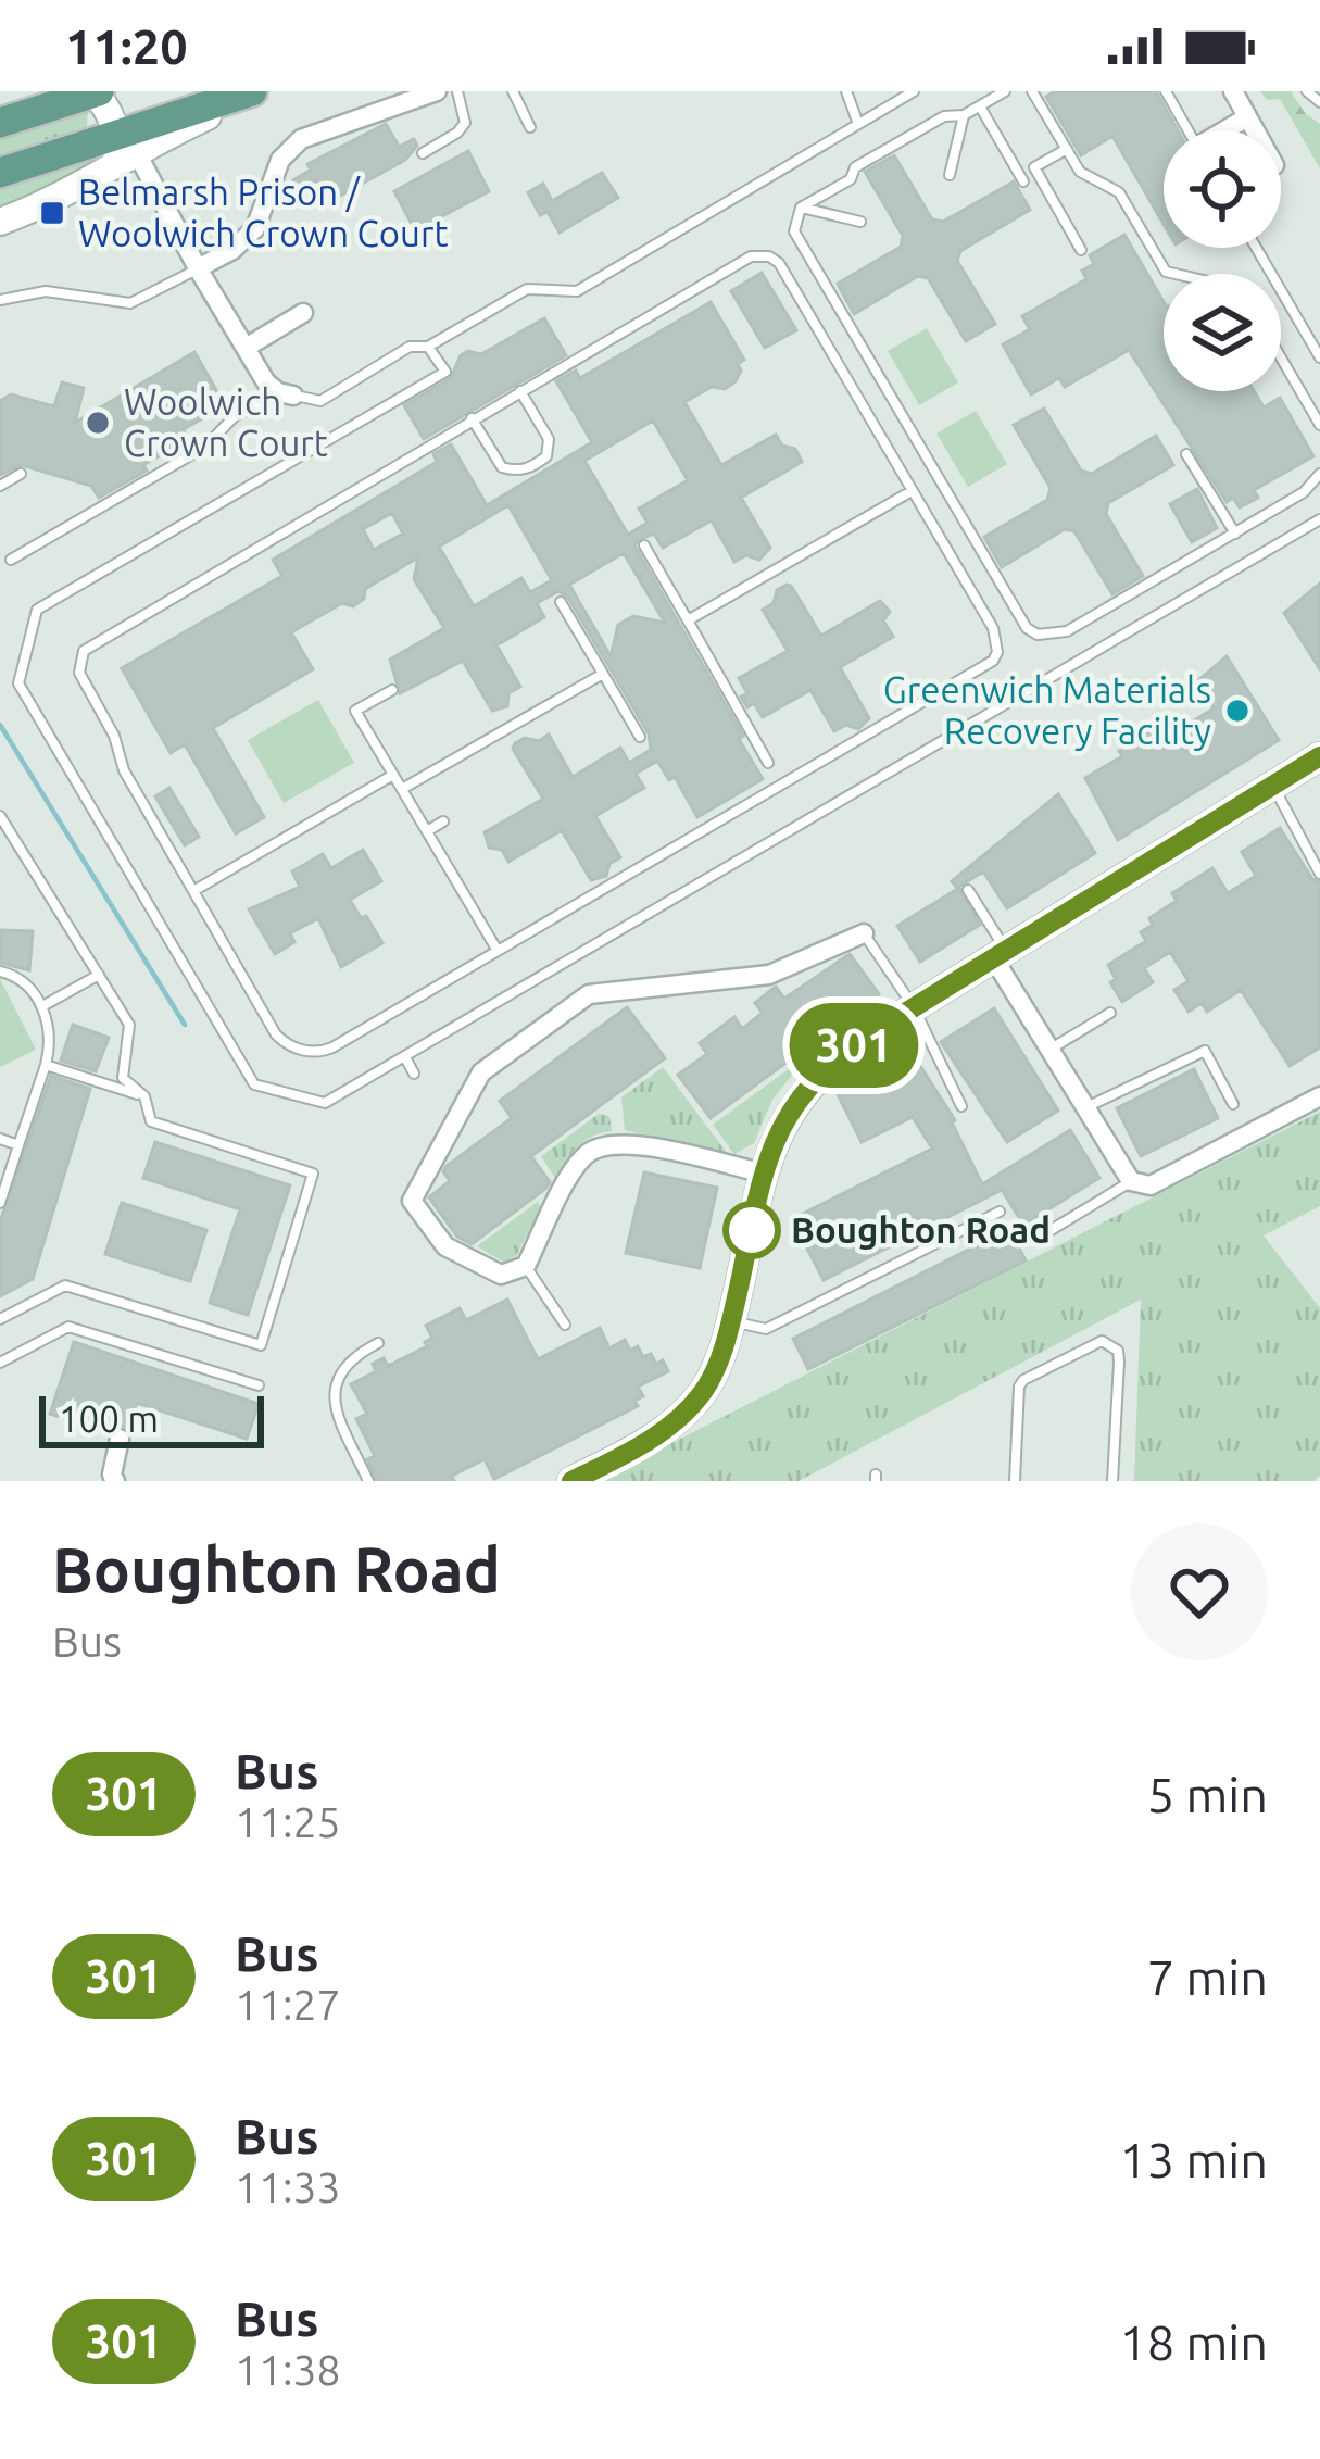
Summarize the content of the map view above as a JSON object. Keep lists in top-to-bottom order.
{
  "places": {
    "transit": ["Belmarsh Prison / Woolwich Crown Court"],
    "other": ["Woolwich Crown Court", "Greenwich Materials Recovery Facility", "Boughton Road"]
  },
  "lines": ["bus line 301"],
  "scale_bar": "100 m",
  "page": {
    "status": "11:20",
    "on_map": "301",
    "scale": "100 m",
    "heading": ["Boughton Road", "Bus"],
    "list": [
      {
        "mark": "301",
        "name": "Bus",
        "note": "11:25",
        "value": "5 min"
      },
      {
        "mark": "301",
        "name": "Bus",
        "note": "11:27",
        "value": "7 min"
      },
      {
        "mark": "301",
        "name": "Bus",
        "note": "11:33",
        "value": "13 min"
      },
      {
        "mark": "301",
        "name": "Bus",
        "note": "11:38",
        "value": "18 min"
      }
    ]
  }
}
